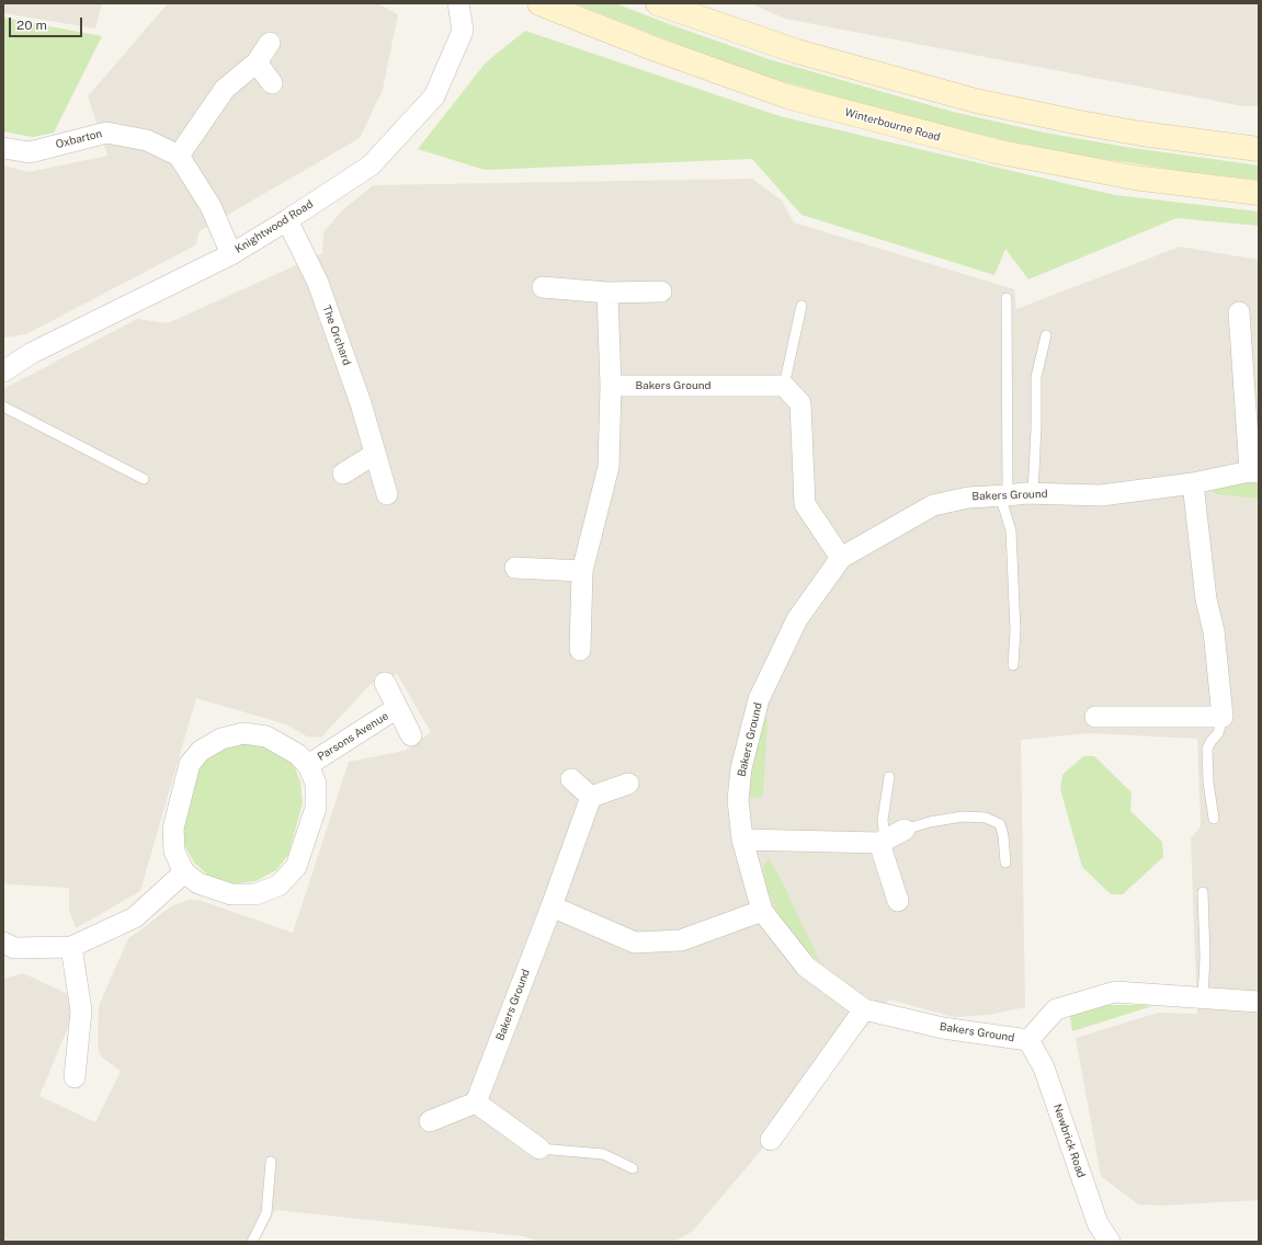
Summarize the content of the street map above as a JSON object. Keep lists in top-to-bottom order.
{
  "streets": {
    "main road": ["Winterbourne Road"],
    "street": [
      "Oxbarton",
      "Knightwood Road",
      "The Orchard",
      "Bakers Ground",
      "Parsons Avenue",
      "Newbrick Road"
    ]
  },
  "crossings": [
    ["Knightwood Road", "The Orchard"],
    ["Bakers Ground", "Newbrick Road"]
  ],
  "scale_bar": "20 m"
}
